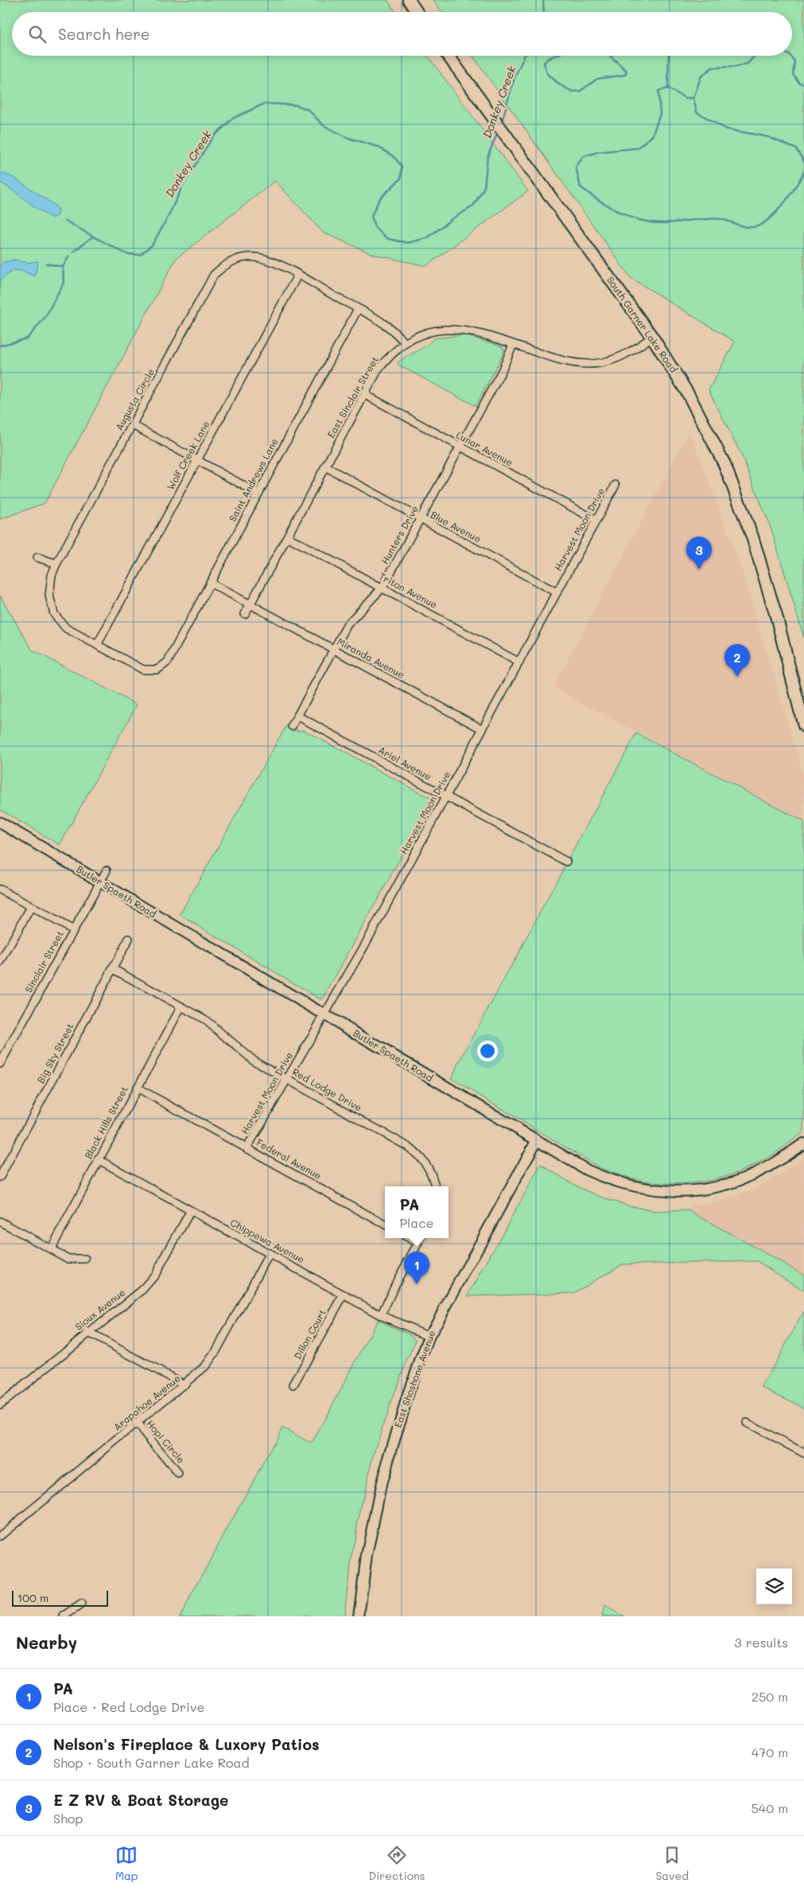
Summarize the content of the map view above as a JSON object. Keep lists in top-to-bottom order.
{
  "streets": {
    "main road": ["South Garner Lake Road", "Butler Spaeth Road", "East Shoshone Avenue"],
    "street": [
      "East Sinclair Street",
      "Augusta Circle",
      "Lunar Avenue",
      "Wolf Creek Lane",
      "Saint Andrews Lane",
      "Blue Avenue",
      "Harvest Moon Drive",
      "Hunters Drive",
      "Triton Avenue",
      "Miranda Avenue",
      "Ariel Avenue",
      "Sinclair Street",
      "Big Sky Street",
      "Red Lodge Drive",
      "Black Hills Street",
      "Federal Avenue",
      "Chippewa Avenue",
      "Sioux Avenue",
      "Dillon Court",
      "Arapahoe Avenue",
      "Hopi Circle"
    ]
  },
  "crossings": [
    ["South Garner Lake Road", "East Sinclair Street"],
    ["East Sinclair Street", "Augusta Circle"],
    ["East Sinclair Street", "Lunar Avenue"],
    ["East Sinclair Street", "Blue Avenue"],
    ["East Sinclair Street", "Hunters Drive"],
    ["East Sinclair Street", "Triton Avenue"],
    ["East Sinclair Street", "Miranda Avenue"],
    ["Augusta Circle", "Wolf Creek Lane"],
    ["Augusta Circle", "Saint Andrews Lane"],
    ["Lunar Avenue", "Harvest Moon Drive"],
    ["Lunar Avenue", "Hunters Drive"],
    ["Saint Andrews Lane", "Miranda Avenue"],
    ["Blue Avenue", "Harvest Moon Drive"],
    ["Blue Avenue", "Hunters Drive"],
    ["Harvest Moon Drive", "Triton Avenue"],
    ["Harvest Moon Drive", "Miranda Avenue"],
    ["Harvest Moon Drive", "Ariel Avenue"],
    ["Harvest Moon Drive", "Butler Spaeth Road"],
    ["Harvest Moon Drive", "Red Lodge Drive"],
    ["Harvest Moon Drive", "Federal Avenue"],
    ["Hunters Drive", "Triton Avenue"],
    ["Hunters Drive", "Miranda Avenue"],
    ["Hunters Drive", "Ariel Avenue"],
    ["Butler Spaeth Road", "Sinclair Street"],
    ["Butler Spaeth Road", "East Shoshone Avenue"],
    ["Big Sky Street", "Red Lodge Drive"],
    ["Red Lodge Drive", "Black Hills Street"],
    ["Black Hills Street", "Federal Avenue"],
    ["Black Hills Street", "Chippewa Avenue"],
    ["Chippewa Avenue", "Sioux Avenue"],
    ["Chippewa Avenue", "Dillon Court"],
    ["Chippewa Avenue", "East Shoshone Avenue"],
    ["Chippewa Avenue", "Arapahoe Avenue"],
    ["Arapahoe Avenue", "Hopi Circle"]
  ],
  "water": ["Donkey Creek"],
  "scale_bar": "100 m",
  "page": {
    "search": "Search here",
    "pins": ["3", "2", "1"],
    "popup": ["PA", "Place"],
    "scale": "100 m",
    "heading": ["Nearby", "3 results"],
    "list": [
      {
        "mark": "1",
        "name": "PA",
        "note": "Place · Red Lodge Drive",
        "value": "250 m"
      },
      {
        "mark": "2",
        "name": "Nelson's Fireplace & Luxory Patios",
        "note": "Shop · South Garner Lake Road",
        "value": "470 m"
      },
      {
        "mark": "3",
        "name": "E Z RV & Boat Storage",
        "note": "Shop",
        "value": "540 m"
      }
    ],
    "nav": ["Map", "Directions", "Saved"]
  }
}
